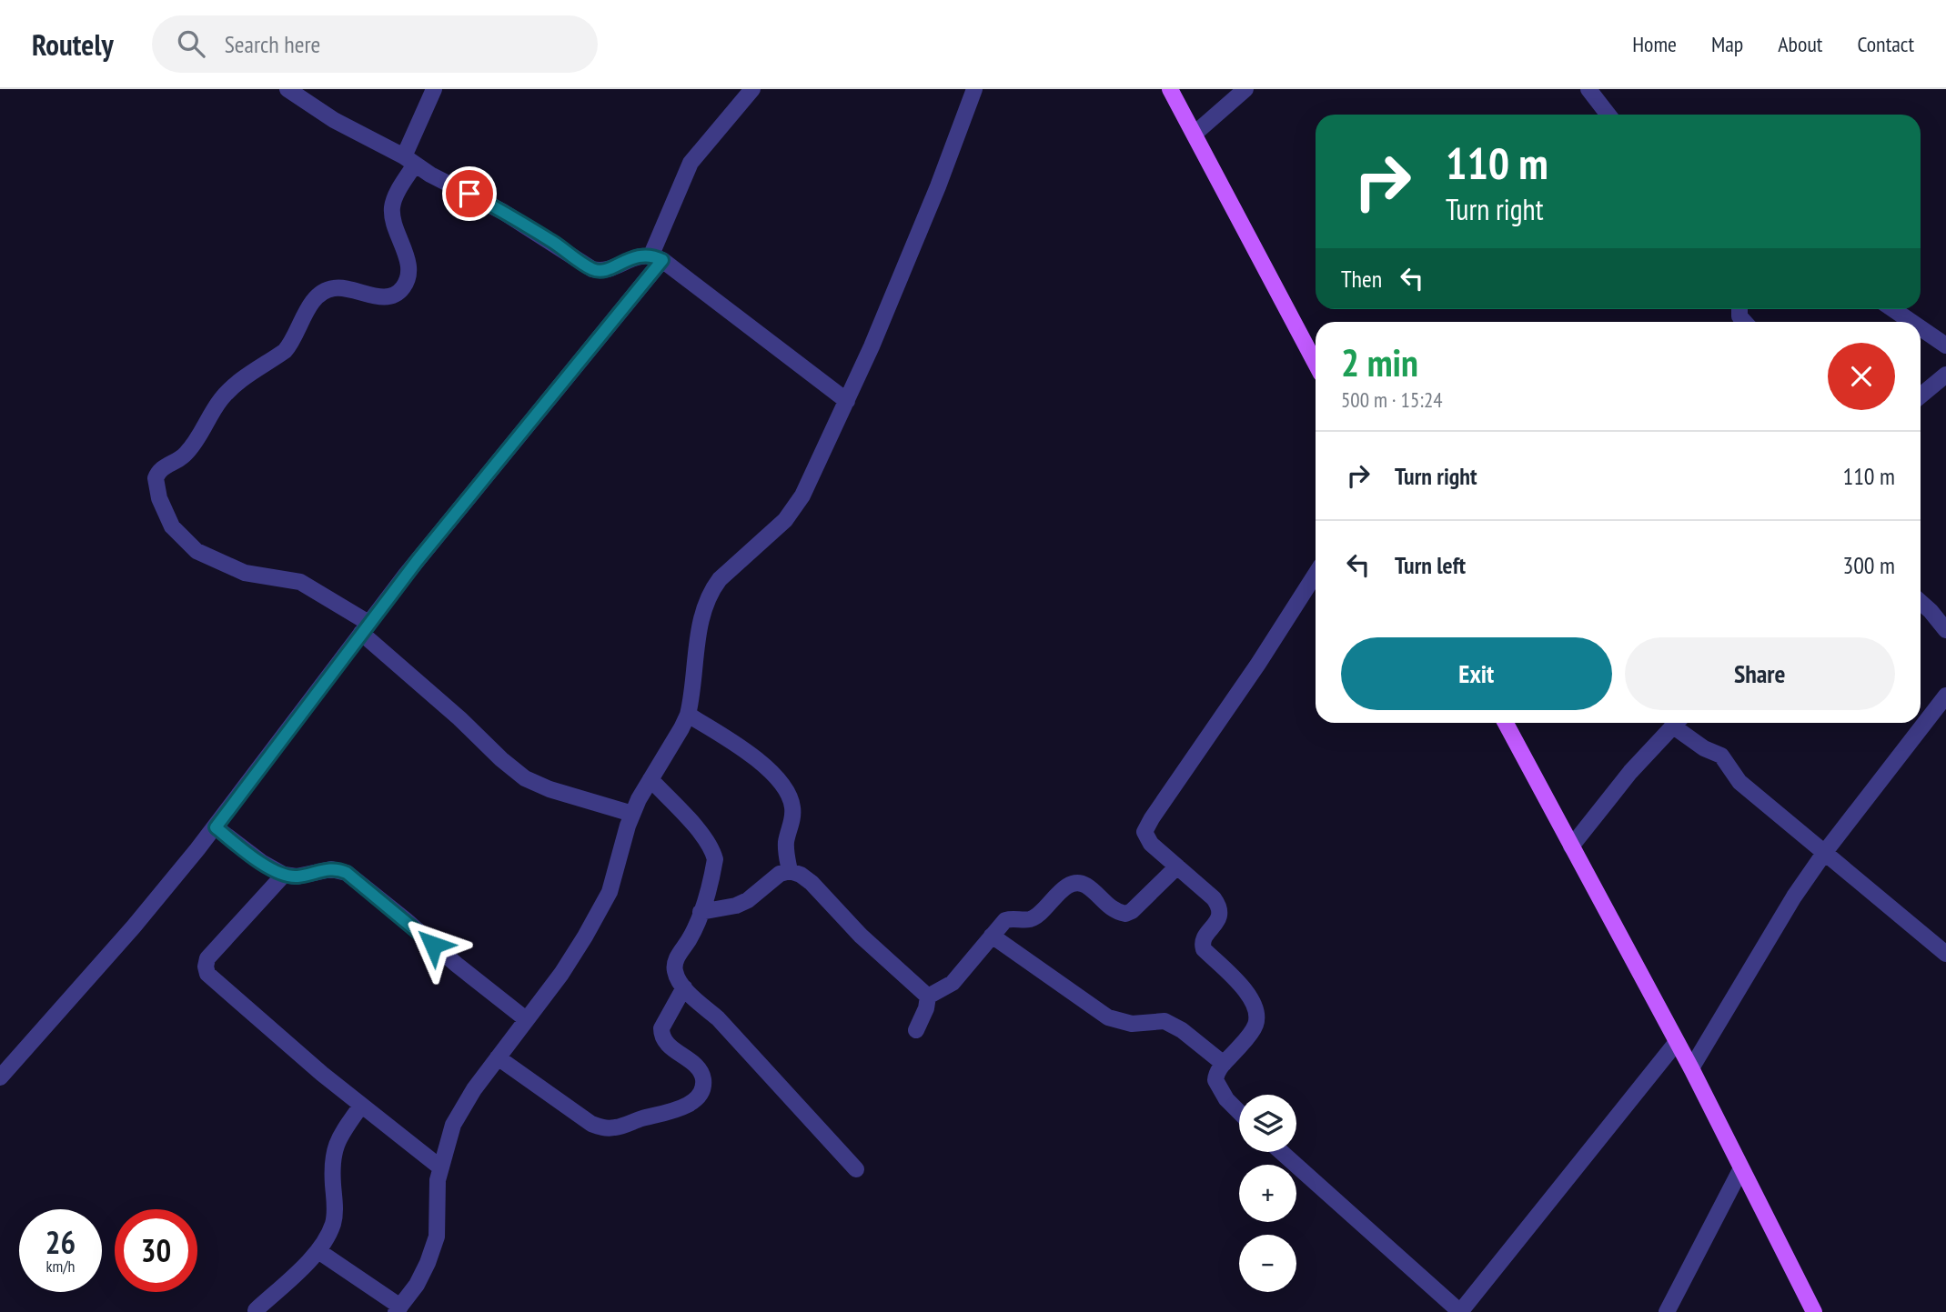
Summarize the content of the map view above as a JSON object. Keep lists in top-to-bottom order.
{
  "page": {
    "header": "Routely",
    "search": "Search here",
    "nav": [
      "Home",
      "Map",
      "About",
      "Contact"
    ],
    "turn": ["110 m", "Turn right"],
    "then": "Then",
    "heading": ["2 min", "500 m · 15:24"],
    "list": [
      {
        "name": "Turn right",
        "value": "110 m"
      },
      {
        "name": "Turn left",
        "value": "300 m"
      }
    ],
    "buttons": ["Exit", "Share"],
    "map_buttons": ["+", "−"],
    "speed": "26 km/h",
    "limit": "30"
  }
}
